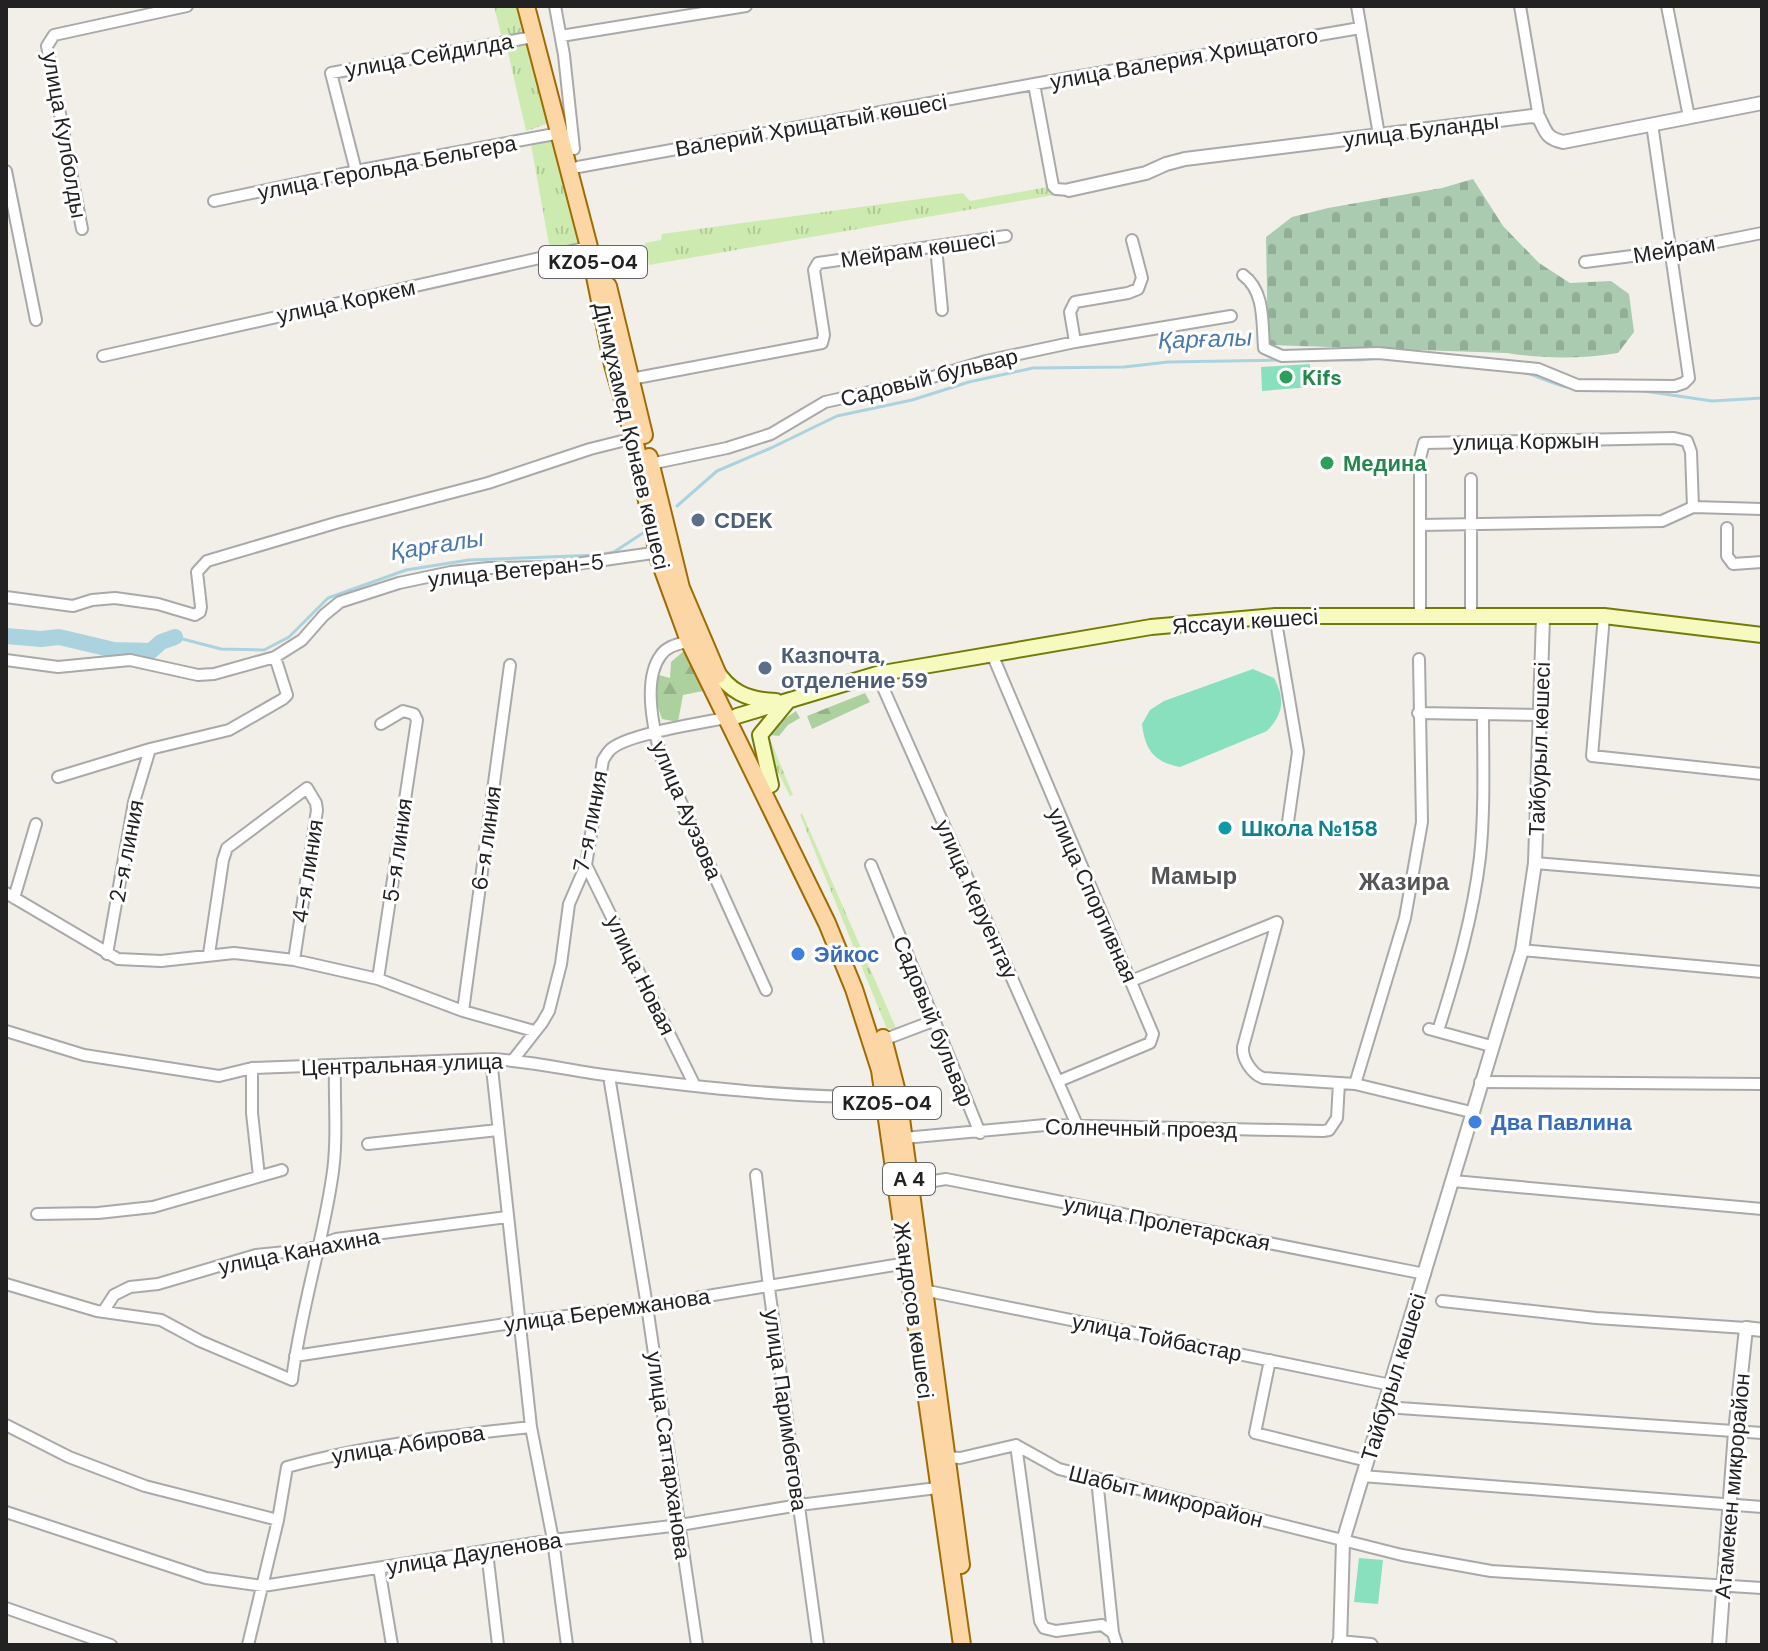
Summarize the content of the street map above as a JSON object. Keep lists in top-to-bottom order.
{
  "streets": {
    "main road": [
      "KZ05-04",
      "Дінмұхамед Қонаев көшесі",
      "Яссауи көшесі",
      "А 4",
      "Жандосов көшесі"
    ],
    "street": [
      "улица Сейдилда",
      "улица Валерия Хрищатого",
      "Валерий Хрищатый көшесі",
      "улица Буланды",
      "улица Кулболды",
      "улица Герольда Бельгера",
      "Мейрам көшесі",
      "Мейрам",
      "улица Коркем",
      "Садовый бульвар",
      "улица Коржын",
      "улица Ветеран-5",
      "Тайбурыл көшесі",
      "улица Ауэзова",
      "7-я линия",
      "6-я линия",
      "5-я линия",
      "2-я линия",
      "4-я линия",
      "улица Спортивная",
      "улица Керуентау",
      "улица Новая",
      "Центральная улица",
      "Солнечный проезд",
      "улица Пролетарская",
      "улица Канахина",
      "улица Беремжанова",
      "улица Тойбастар",
      "улица Паримбетова",
      "улица Абирова",
      "улица Саттарханова",
      "Атамекен микрорайон",
      "Шабыт микрорайон",
      "улица Дауленова"
    ]
  },
  "crossings": [
    ["улица Сейдилда", "улица Герольда Бельгера"],
    ["улица Сейдилда", "Дінмұхамед Қонаев көшесі"],
    ["улица Валерия Хрищатого", "Валерий Хрищатый көшесі"],
    ["улица Валерия Хрищатого", "улица Буланды"],
    ["Валерий Хрищатый көшесі", "Дінмұхамед Қонаев көшесі"],
    ["улица Герольда Бельгера", "Дінмұхамед Қонаев көшесі"],
    ["Мейрам көшесі", "Дінмұхамед Қонаев көшесі"],
    ["KZ05-04", "Дінмұхамед Қонаев көшесі"],
    ["KZ05-04", "Яссауи көшесі"],
    ["KZ05-04", "7-я линия"],
    ["KZ05-04", "Жандосов көшесі"],
    ["улица Коркем", "Дінмұхамед Қонаев көшесі"],
    ["Садовый бульвар", "Дінмұхамед Қонаев көшесі"],
    ["Садовый бульвар", "Солнечный проезд"],
    ["Дінмұхамед Қонаев көшесі", "улица Ветеран-5"],
    ["Дінмұхамед Қонаев көшесі", "Яссауи көшесі"],
    ["Дінмұхамед Қонаев көшесі", "улица Ауэзова"],
    ["Дінмұхамед Қонаев көшесі", "7-я линия"],
    ["Дінмұхамед Қонаев көшесі", "Жандосов көшесі"],
    ["улица Коржын", "Яссауи көшесі"],
    ["Яссауи көшесі", "Тайбурыл көшесі"],
    ["Яссауи көшесі", "7-я линия"],
    ["Яссауи көшесі", "улица Спортивная"],
    ["Яссауи көшесі", "улица Керуентау"],
    ["Яссауи көшесі", "Жандосов көшесі"],
    ["Тайбурыл көшесі", "улица Пролетарская"],
    ["Тайбурыл көшесі", "улица Тойбастар"],
    ["Тайбурыл көшесі", "Шабыт микрорайон"],
    ["улица Ауэзова", "7-я линия"],
    ["7-я линия", "улица Новая"],
    ["7-я линия", "Центральная улица"],
    ["7-я линия", "Жандосов көшесі"],
    ["улица Спортивная", "улица Керуентау"],
    ["улица Керуентау", "Солнечный проезд"],
    ["улица Новая", "Центральная улица"],
    ["Центральная улица", "Жандосов көшесі"],
    ["Центральная улица", "улица Саттарханова"],
    ["Солнечный проезд", "Жандосов көшесі"],
    ["улица Пролетарская", "Жандосов көшесі"],
    ["улица Беремжанова", "Жандосов көшесі"],
    ["улица Беремжанова", "улица Паримбетова"],
    ["улица Беремжанова", "улица Саттарханова"],
    ["Жандосов көшесі", "улица Тойбастар"],
    ["Жандосов көшесі", "улица Дауленова"],
    ["улица Паримбетова", "улица Дауленова"],
    ["улица Саттарханова", "улица Дауленова"],
    ["Атамекен микрорайон", "Шабыт микрорайон"]
  ],
  "districts": ["Мамыр", "Жазира"],
  "water": ["Қарғалы"],
  "places": [
    "Kifs",
    "Медина",
    "CDEK",
    "Казпочта, отделение 59",
    "Школа №158",
    "Эйкос",
    "Два Павлина"
  ]
}
